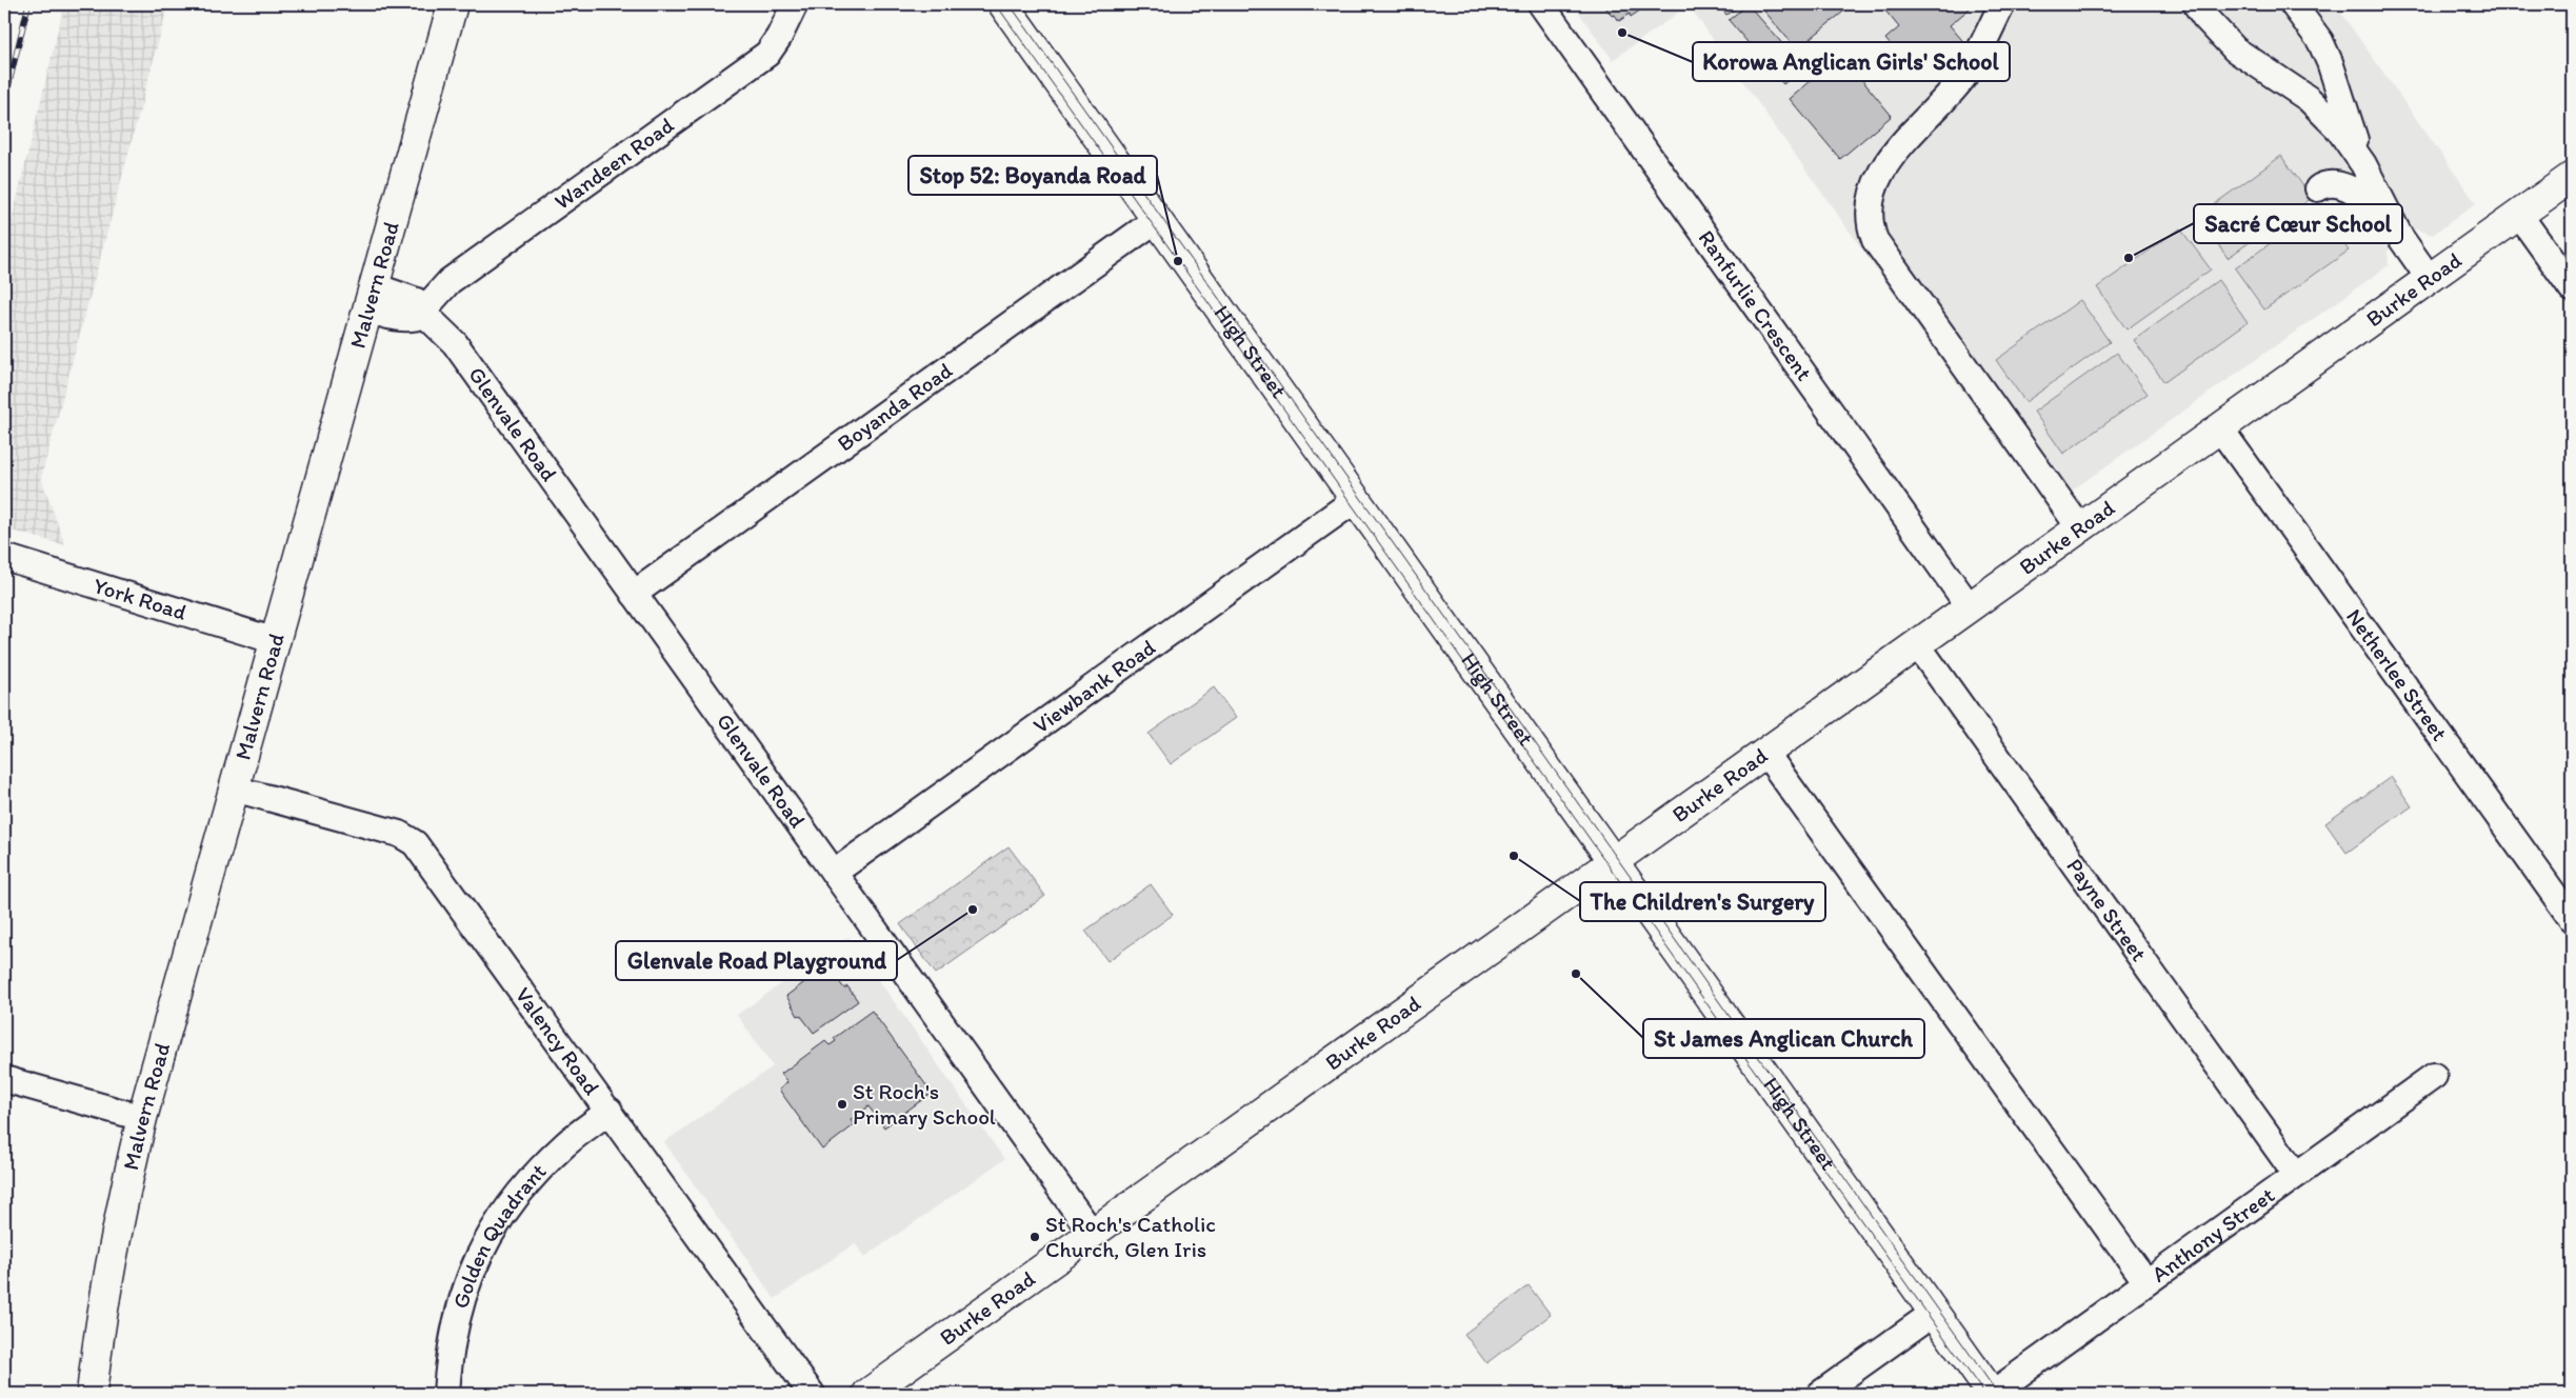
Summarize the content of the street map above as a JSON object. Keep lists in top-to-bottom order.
{
  "streets": {
    "main road": ["Malvern Road", "Burke Road", "High Street"],
    "street": [
      "Wandeen Road",
      "Ranfurlie Crescent",
      "Boyanda Road",
      "Glenvale Road",
      "York Road",
      "Netherlee Street",
      "Viewbank Road",
      "Payne Street",
      "Valency Road",
      "Anthony Street",
      "Golden Quadrant"
    ]
  },
  "crossings": [
    ["Wandeen Road", "Glenvale Road"],
    ["Malvern Road", "York Road"],
    ["Malvern Road", "Valency Road"],
    ["Burke Road", "Ranfurlie Crescent"],
    ["Burke Road", "High Street"],
    ["Burke Road", "Glenvale Road"],
    ["Burke Road", "Netherlee Street"],
    ["Burke Road", "Payne Street"],
    ["High Street", "Boyanda Road"],
    ["High Street", "Viewbank Road"],
    ["High Street", "Anthony Street"],
    ["Boyanda Road", "Glenvale Road"],
    ["Glenvale Road", "Viewbank Road"],
    ["Payne Street", "Anthony Street"],
    ["Valency Road", "Golden Quadrant"]
  ],
  "places": [
    "Korowa Anglican Girls' School",
    "Sacré Cœur School",
    "Stop 52: Boyanda Road",
    "The Children's Surgery",
    "Glenvale Road Playground",
    "St James Anglican Church",
    "St Roch's Primary School",
    "St Roch's Catholic Church, Glen Iris"
  ]
}
